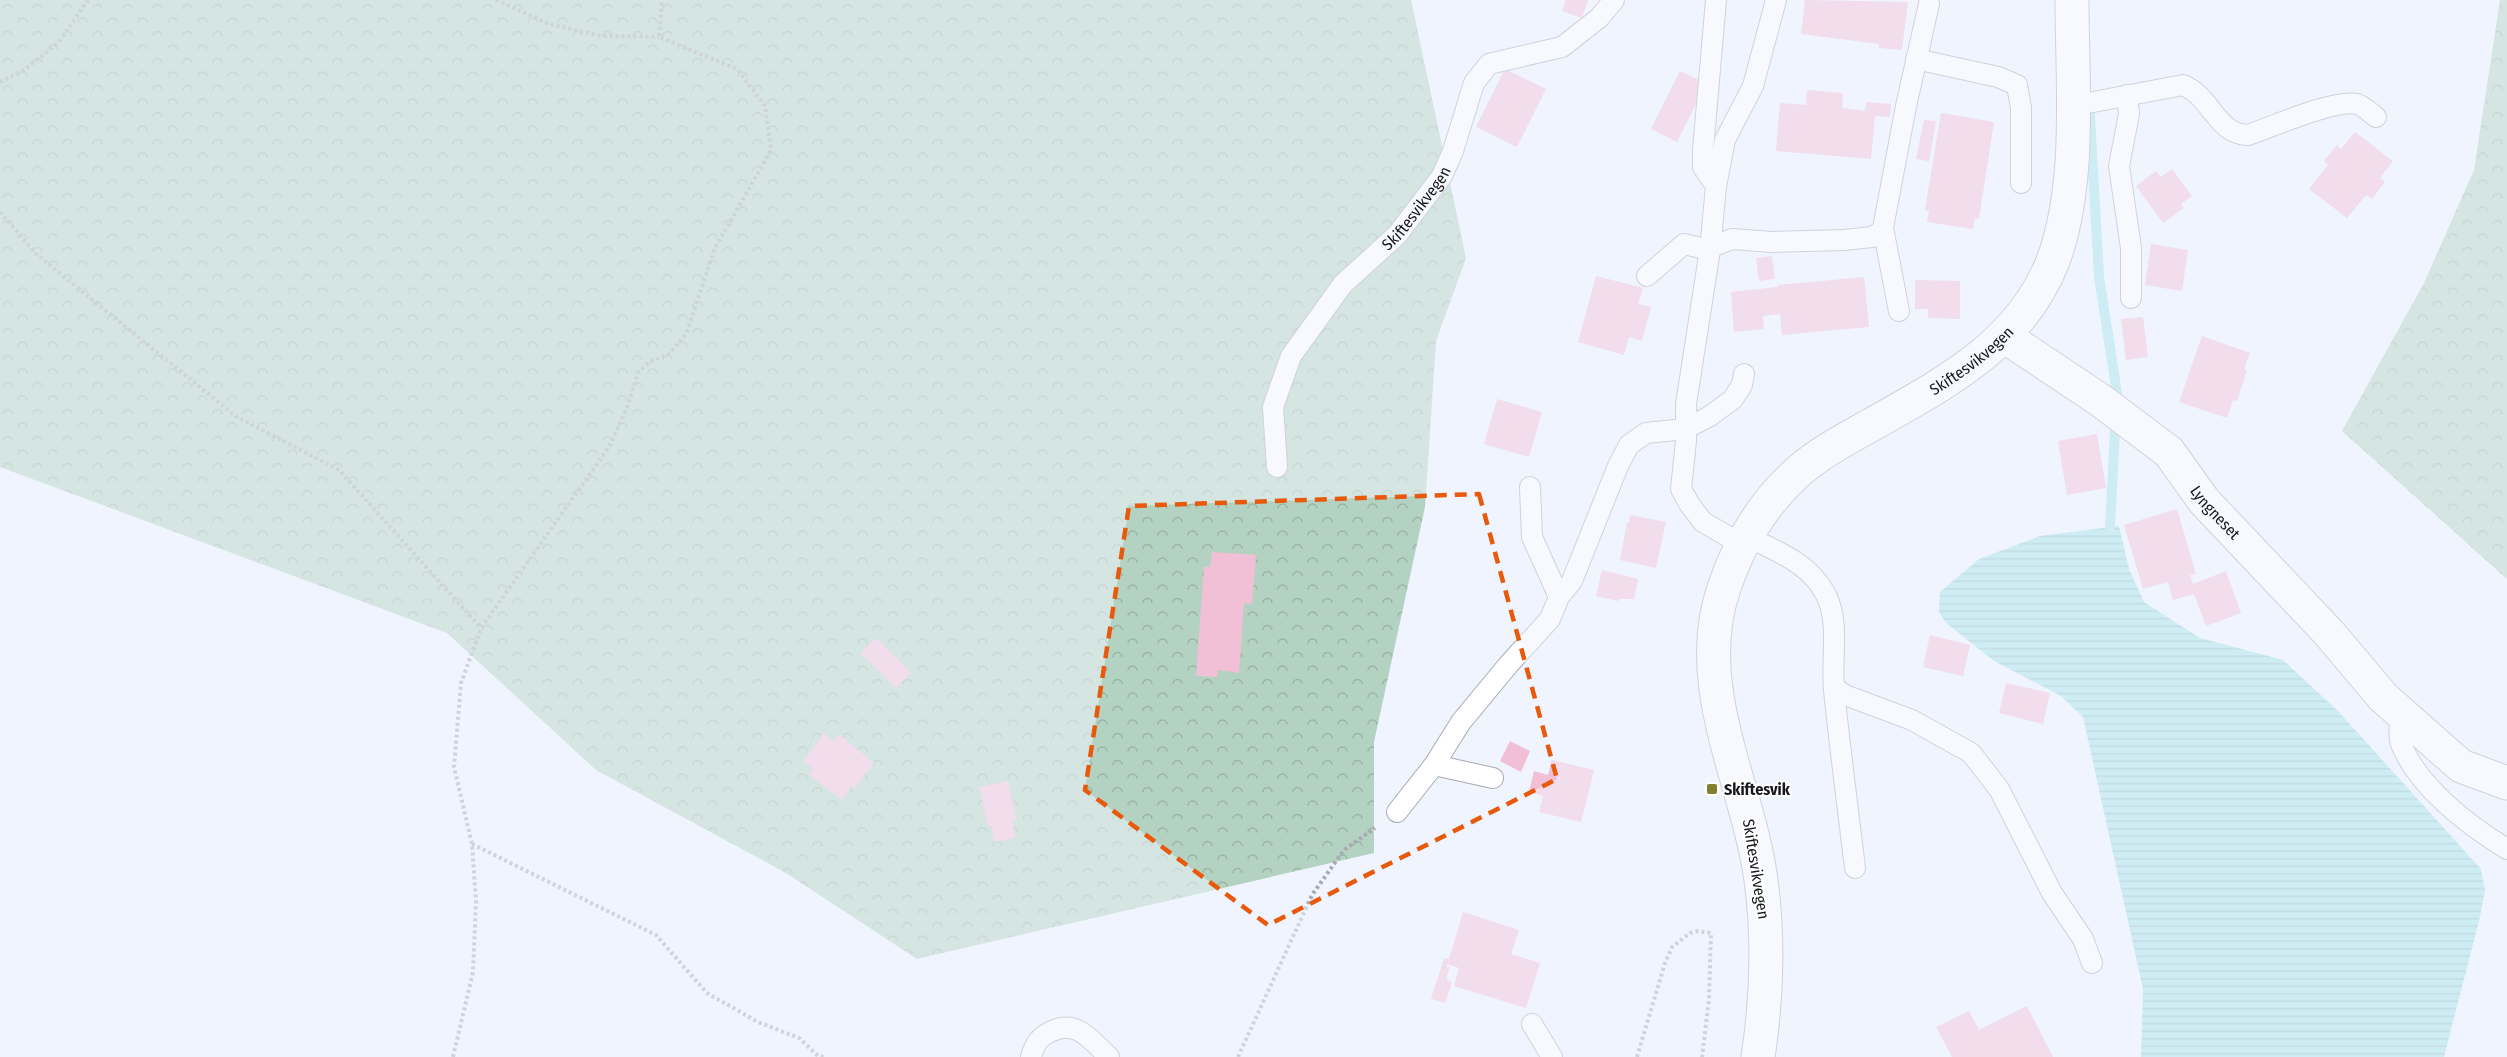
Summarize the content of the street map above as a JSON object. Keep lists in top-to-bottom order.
{
  "streets": {
    "main road": ["Skiftesvikvegen", "Lyngneset"]
  },
  "crossings": [
    ["Skiftesvikvegen", "Lyngneset"]
  ],
  "places": {
    "transit": ["Skiftesvik"]
  }
}
